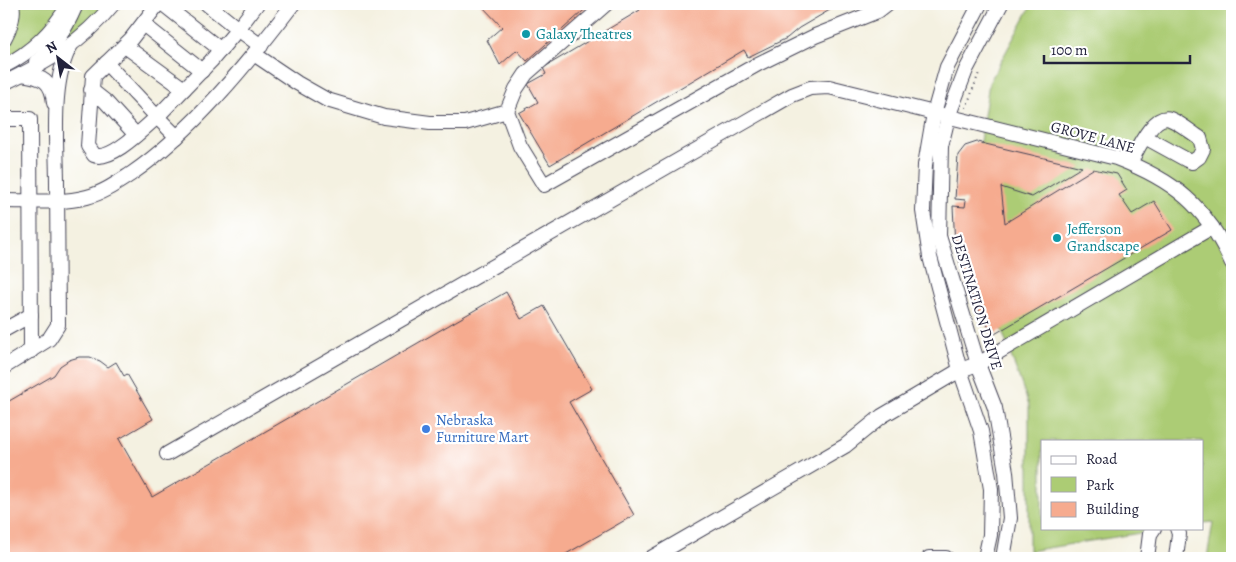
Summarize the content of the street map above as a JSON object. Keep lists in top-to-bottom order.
{
  "streets": {
    "street": ["GROVE LANE", "DESTINATION DRIVE"]
  },
  "crossings": [
    ["GROVE LANE", "DESTINATION DRIVE"]
  ],
  "places": ["Galaxy Theatres", "Jefferson Grandscape", "Nebraska Furniture Mart"],
  "legend": ["Road", "Park", "Building"],
  "scale_bar": "100 m",
  "north": "top left"
}
